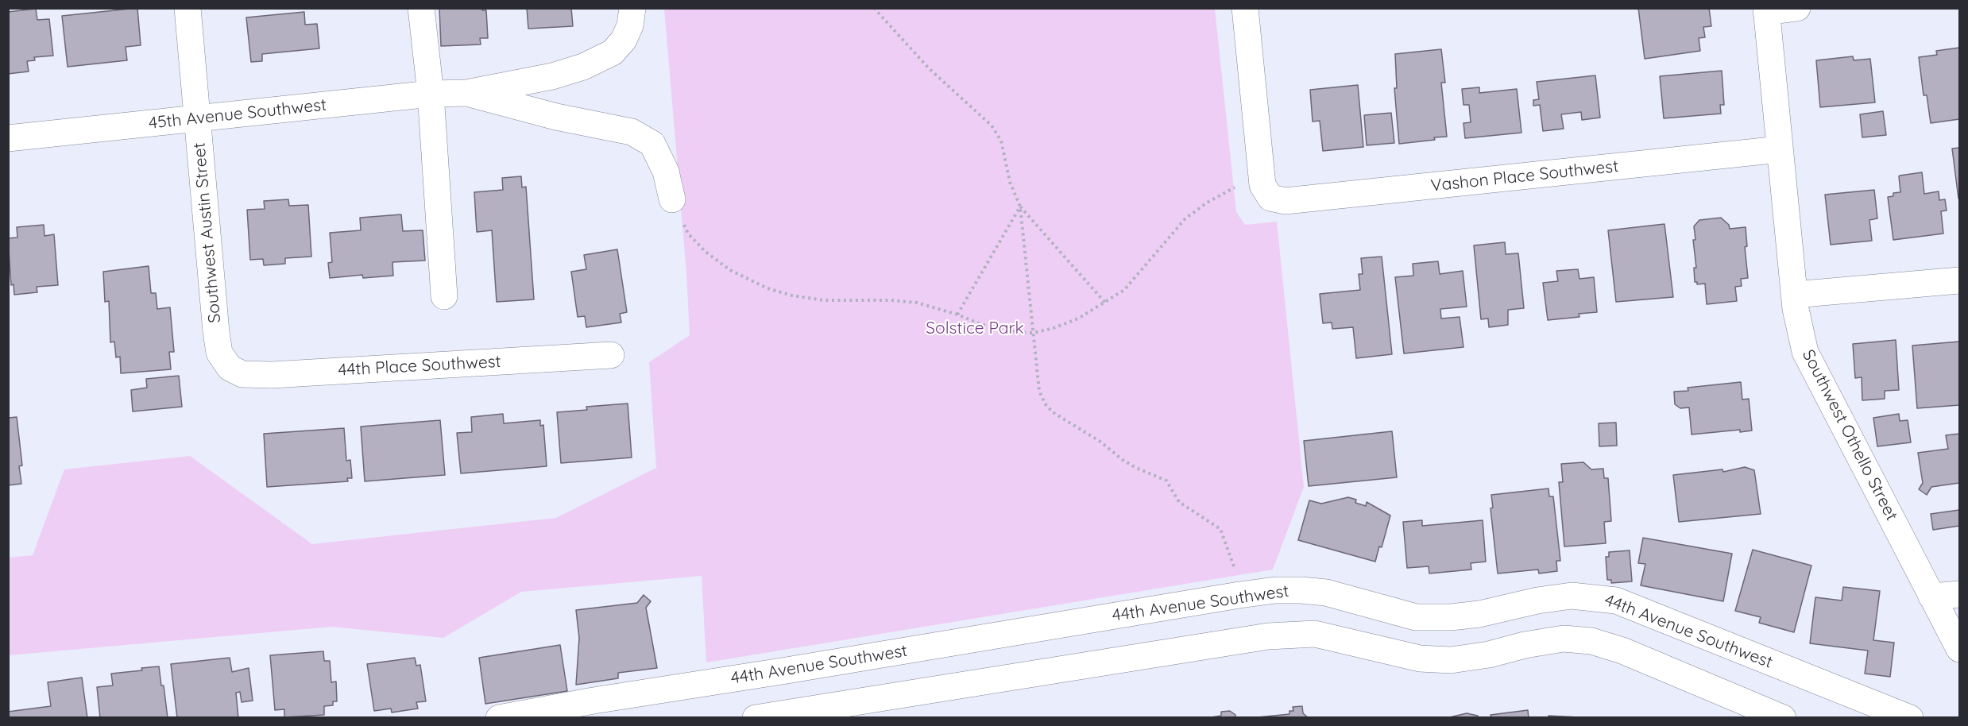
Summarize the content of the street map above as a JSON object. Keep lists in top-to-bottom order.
{
  "streets": {
    "street": [
      "45th Avenue Southwest",
      "Vashon Place Southwest",
      "Southwest Austin Street",
      "44th Place Southwest",
      "Southwest Othello Street",
      "44th Avenue Southwest"
    ]
  },
  "crossings": [
    ["45th Avenue Southwest", "Southwest Austin Street"],
    ["Vashon Place Southwest", "Southwest Othello Street"],
    ["Southwest Austin Street", "44th Place Southwest"]
  ],
  "parks": ["Solstice Park"]
}
